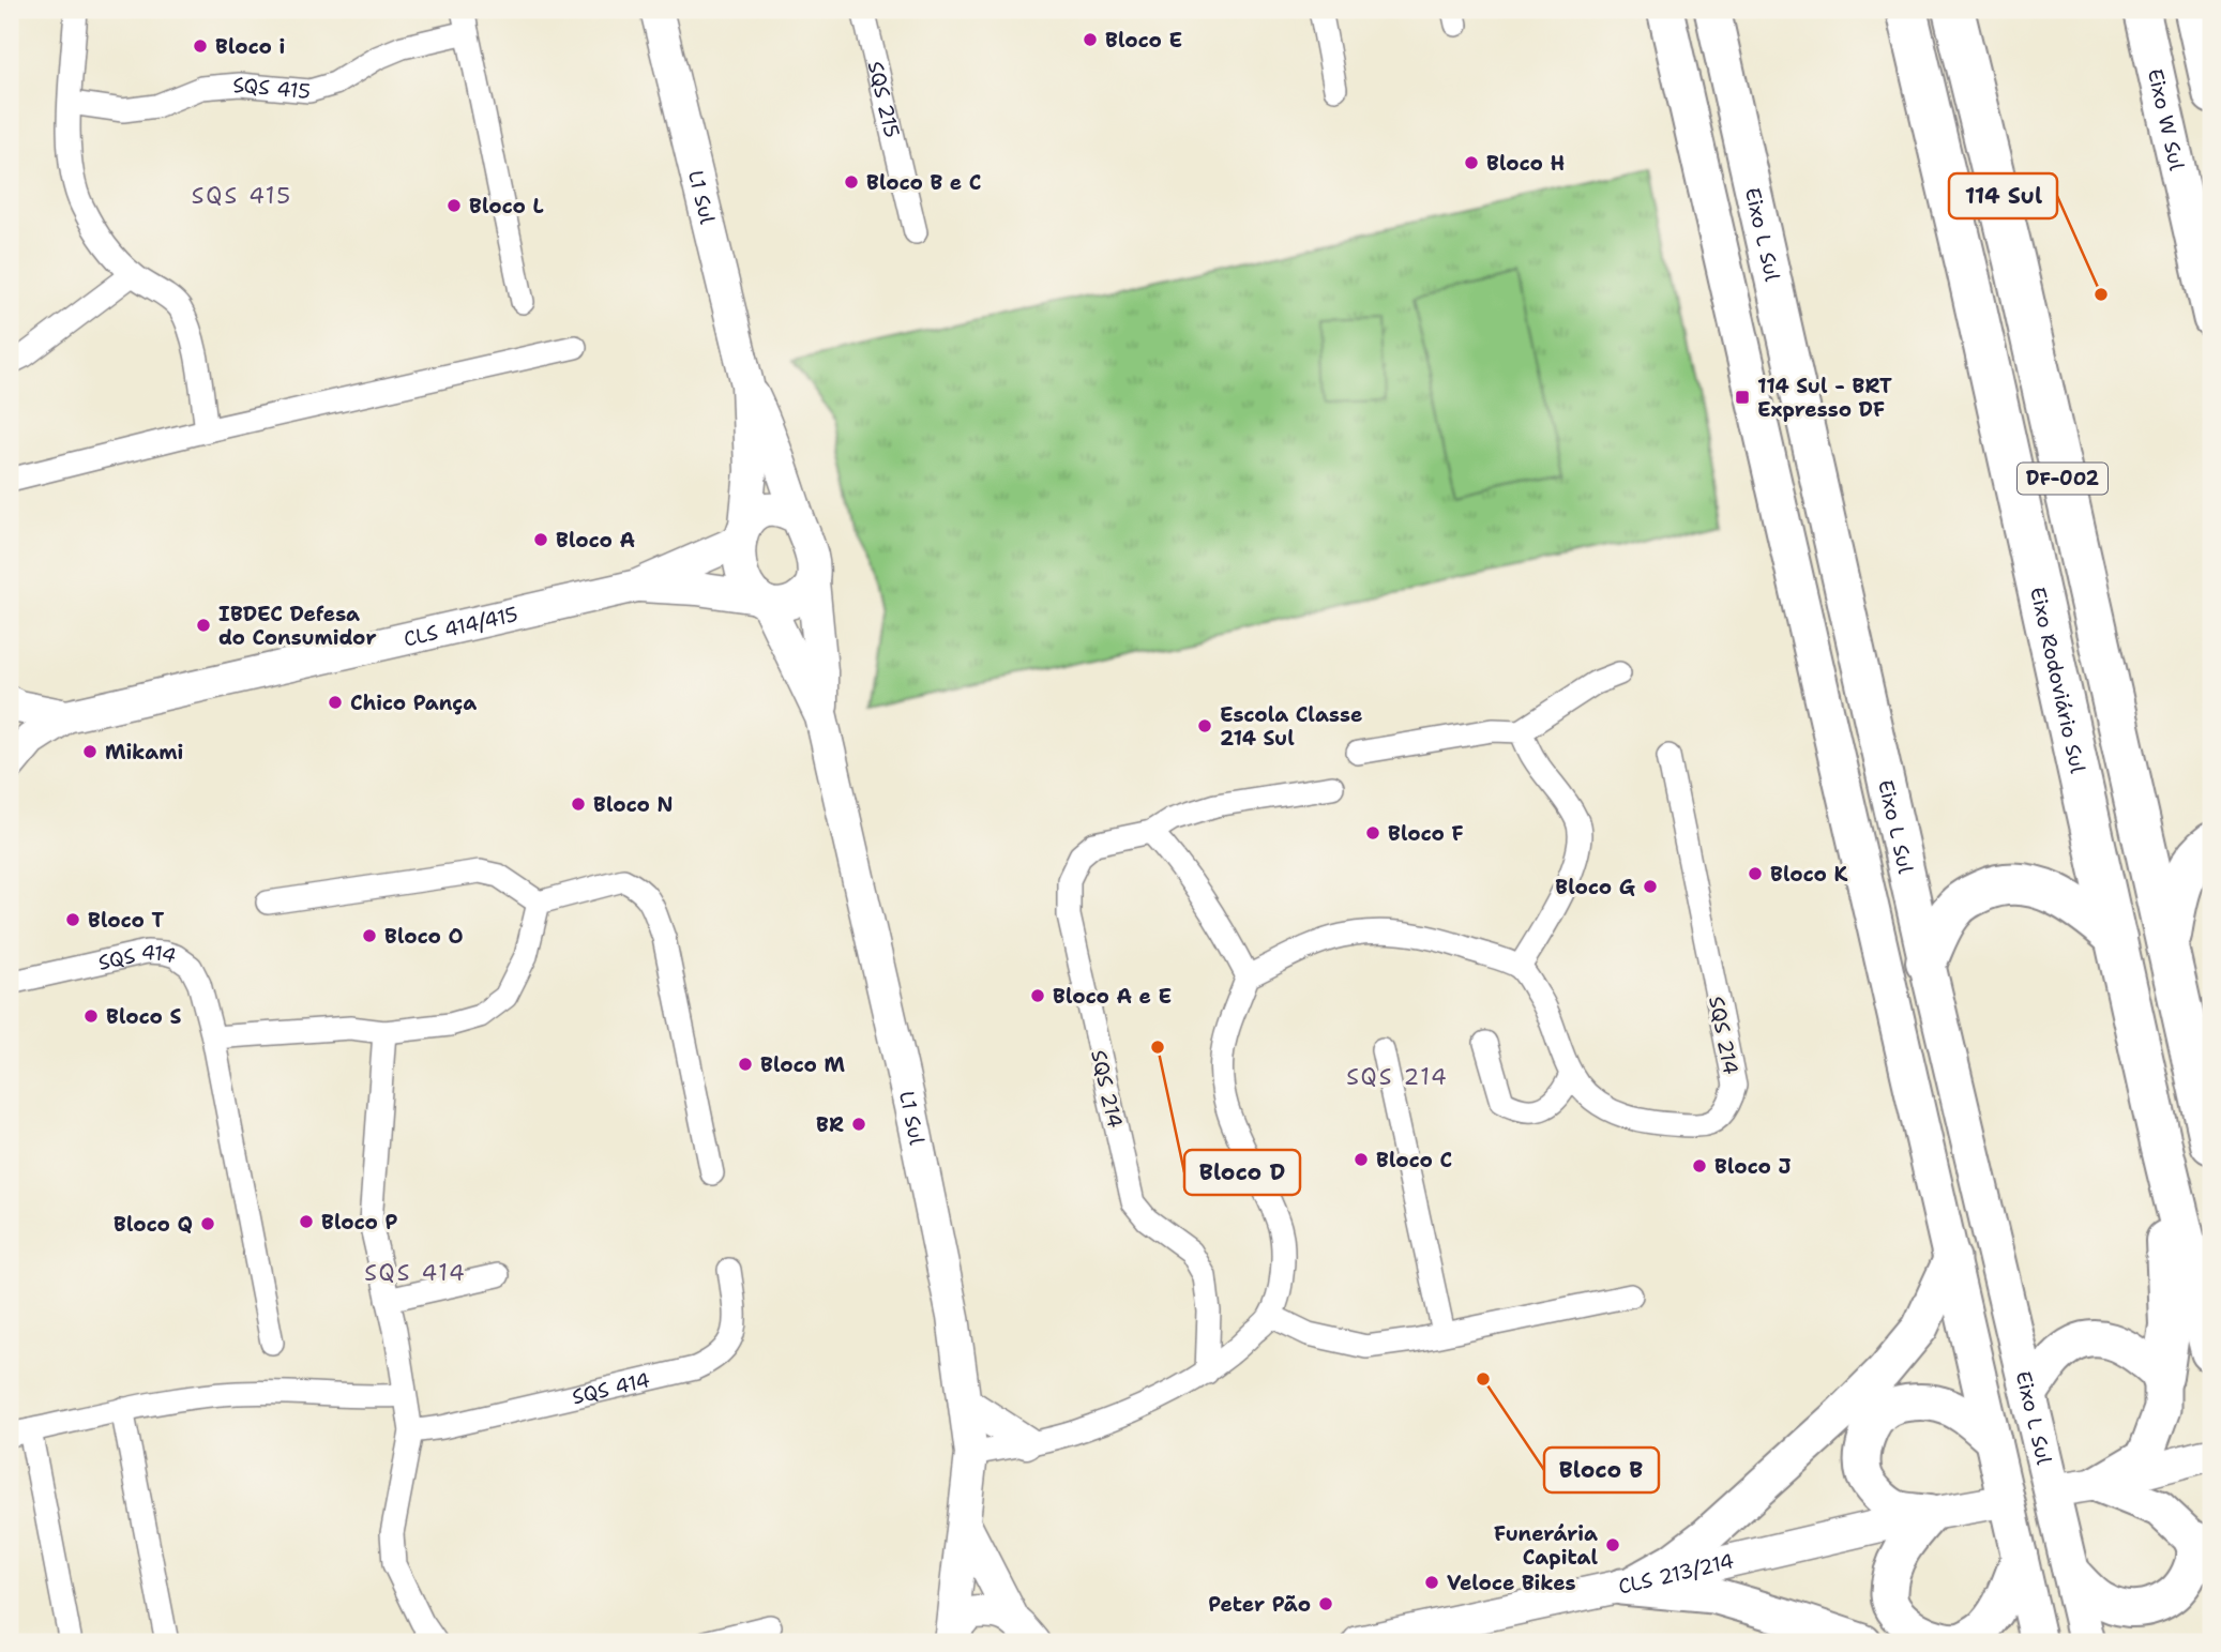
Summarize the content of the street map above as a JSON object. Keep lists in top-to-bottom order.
{
  "streets": {
    "highway": ["DF-002", "Eixo Rodoviário Sul"],
    "main road": ["Eixo W Sul", "Eixo L Sul"],
    "street": [
      "SQS 415",
      "SQS 215",
      "L1 Sul",
      "CLS 414/415",
      "SQS 414",
      "SQS 214",
      "CLS 213/214"
    ]
  },
  "crossings": [
    ["L1 Sul", "CLS 414/415"]
  ],
  "districts": ["SQS 415", "SQS 214", "SQS 414"],
  "places": {
    "other": [
      "Bloco E",
      "Bloco i",
      "Bloco H",
      "Bloco B e C",
      "Bloco L",
      "114 Sul",
      "Bloco A",
      "IBDEC Defesa do Consumidor",
      "Chico Pança",
      "Escola Classe 214 Sul",
      "Mikami",
      "Bloco N",
      "Bloco F",
      "Bloco K",
      "Bloco G",
      "Bloco T",
      "Bloco O",
      "Bloco A e E",
      "Bloco S",
      "Bloco D",
      "Bloco M",
      "BR",
      "Bloco C",
      "Bloco J",
      "Bloco P",
      "Bloco Q",
      "Bloco B",
      "Funerária Capital",
      "Veloce Bikes",
      "Peter Pão"
    ],
    "transit": ["114 Sul - BRT Expresso DF"]
  }
}
